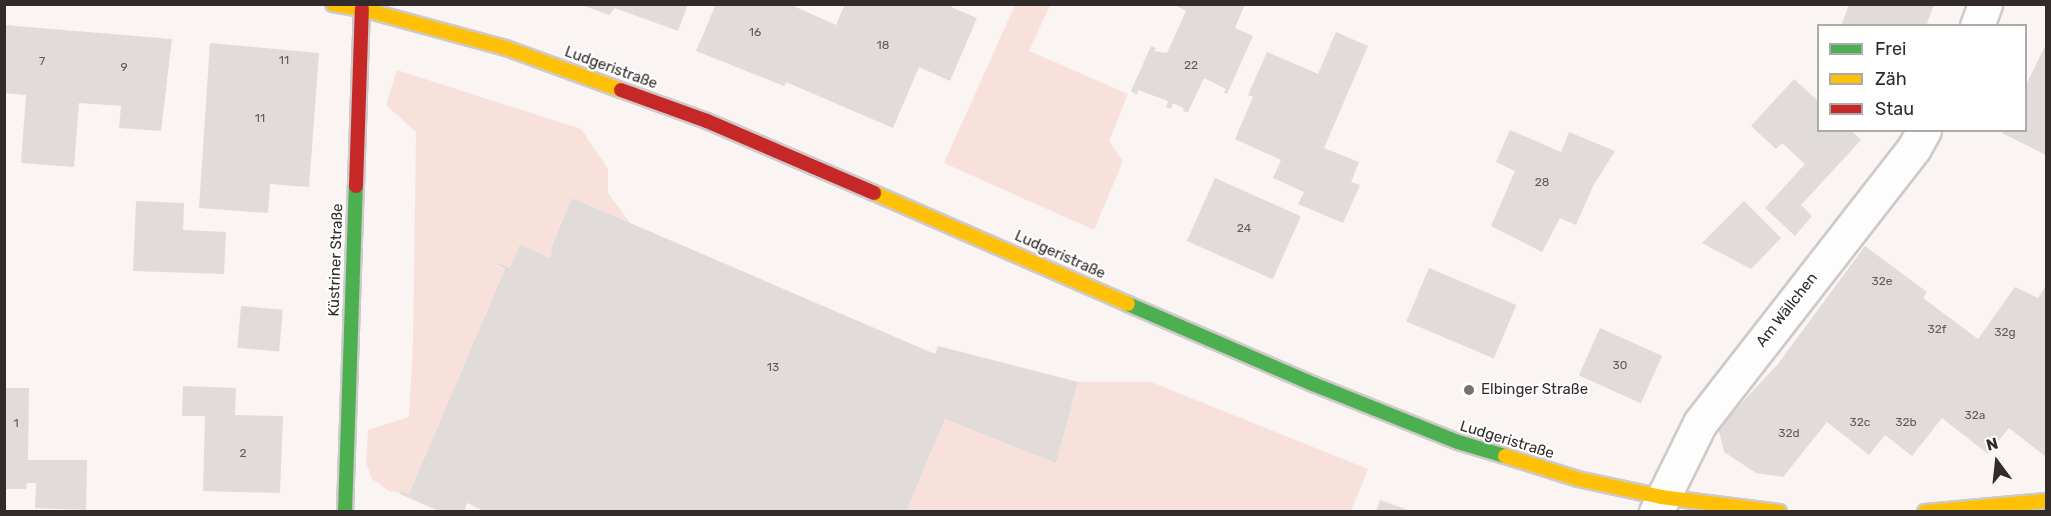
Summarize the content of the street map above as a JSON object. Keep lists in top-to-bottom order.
{
  "streets": {
    "street": ["Ludgeristraße", "Küstriner Straße", "Am Wällchen"]
  },
  "crossings": [
    ["Ludgeristraße", "Küstriner Straße"],
    ["Ludgeristraße", "Am Wällchen"]
  ],
  "places": ["Elbinger Straße"],
  "house_numbers": [
    "16",
    "18",
    "11",
    "7",
    "22",
    "9",
    "11",
    "28",
    "24",
    "32e",
    "32f",
    "32g",
    "30",
    "13",
    "32a",
    "32c",
    "32b",
    "1",
    "32d",
    "2"
  ],
  "legend": ["Frei", "Zäh", "Stau"],
  "north": "top"
}
